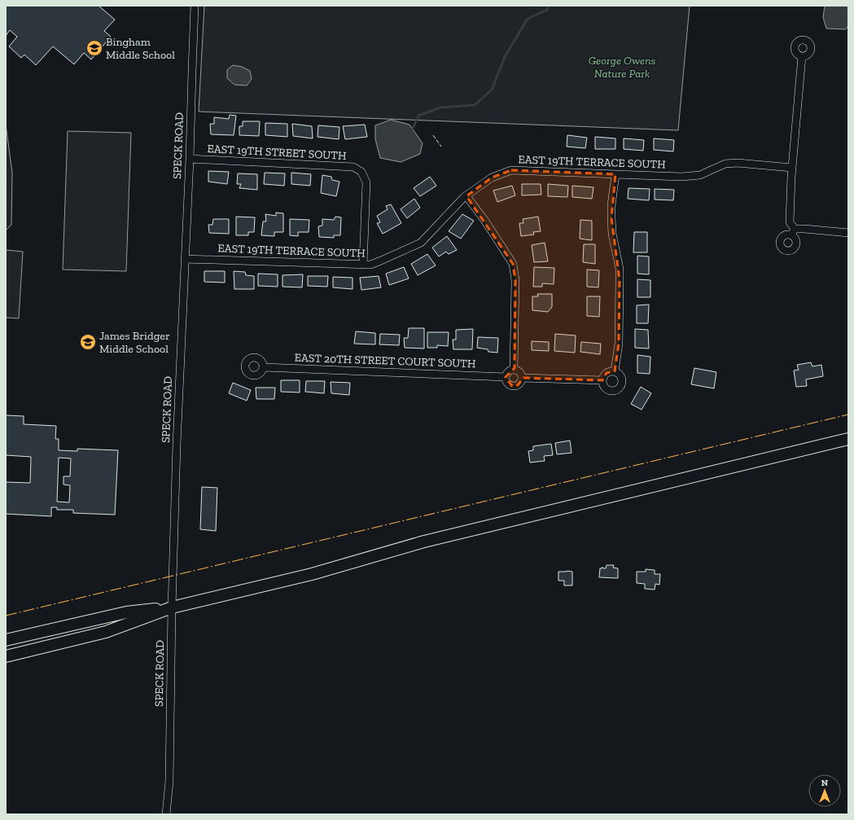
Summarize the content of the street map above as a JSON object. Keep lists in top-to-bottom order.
{
  "streets": {
    "street": [
      "SPECK ROAD",
      "EAST 19TH STREET SOUTH",
      "EAST 19TH TERRACE SOUTH",
      "EAST 20TH STREET COURT SOUTH"
    ]
  },
  "crossings": [
    ["SPECK ROAD", "EAST 19TH STREET SOUTH"],
    ["SPECK ROAD", "EAST 19TH TERRACE SOUTH"],
    ["EAST 19TH STREET SOUTH", "EAST 19TH TERRACE SOUTH"]
  ],
  "parks": ["George Owens Nature Park"],
  "places": {
    "school or university": ["Bingham Middle School", "James Bridger Middle School"]
  },
  "north": "top"
}
